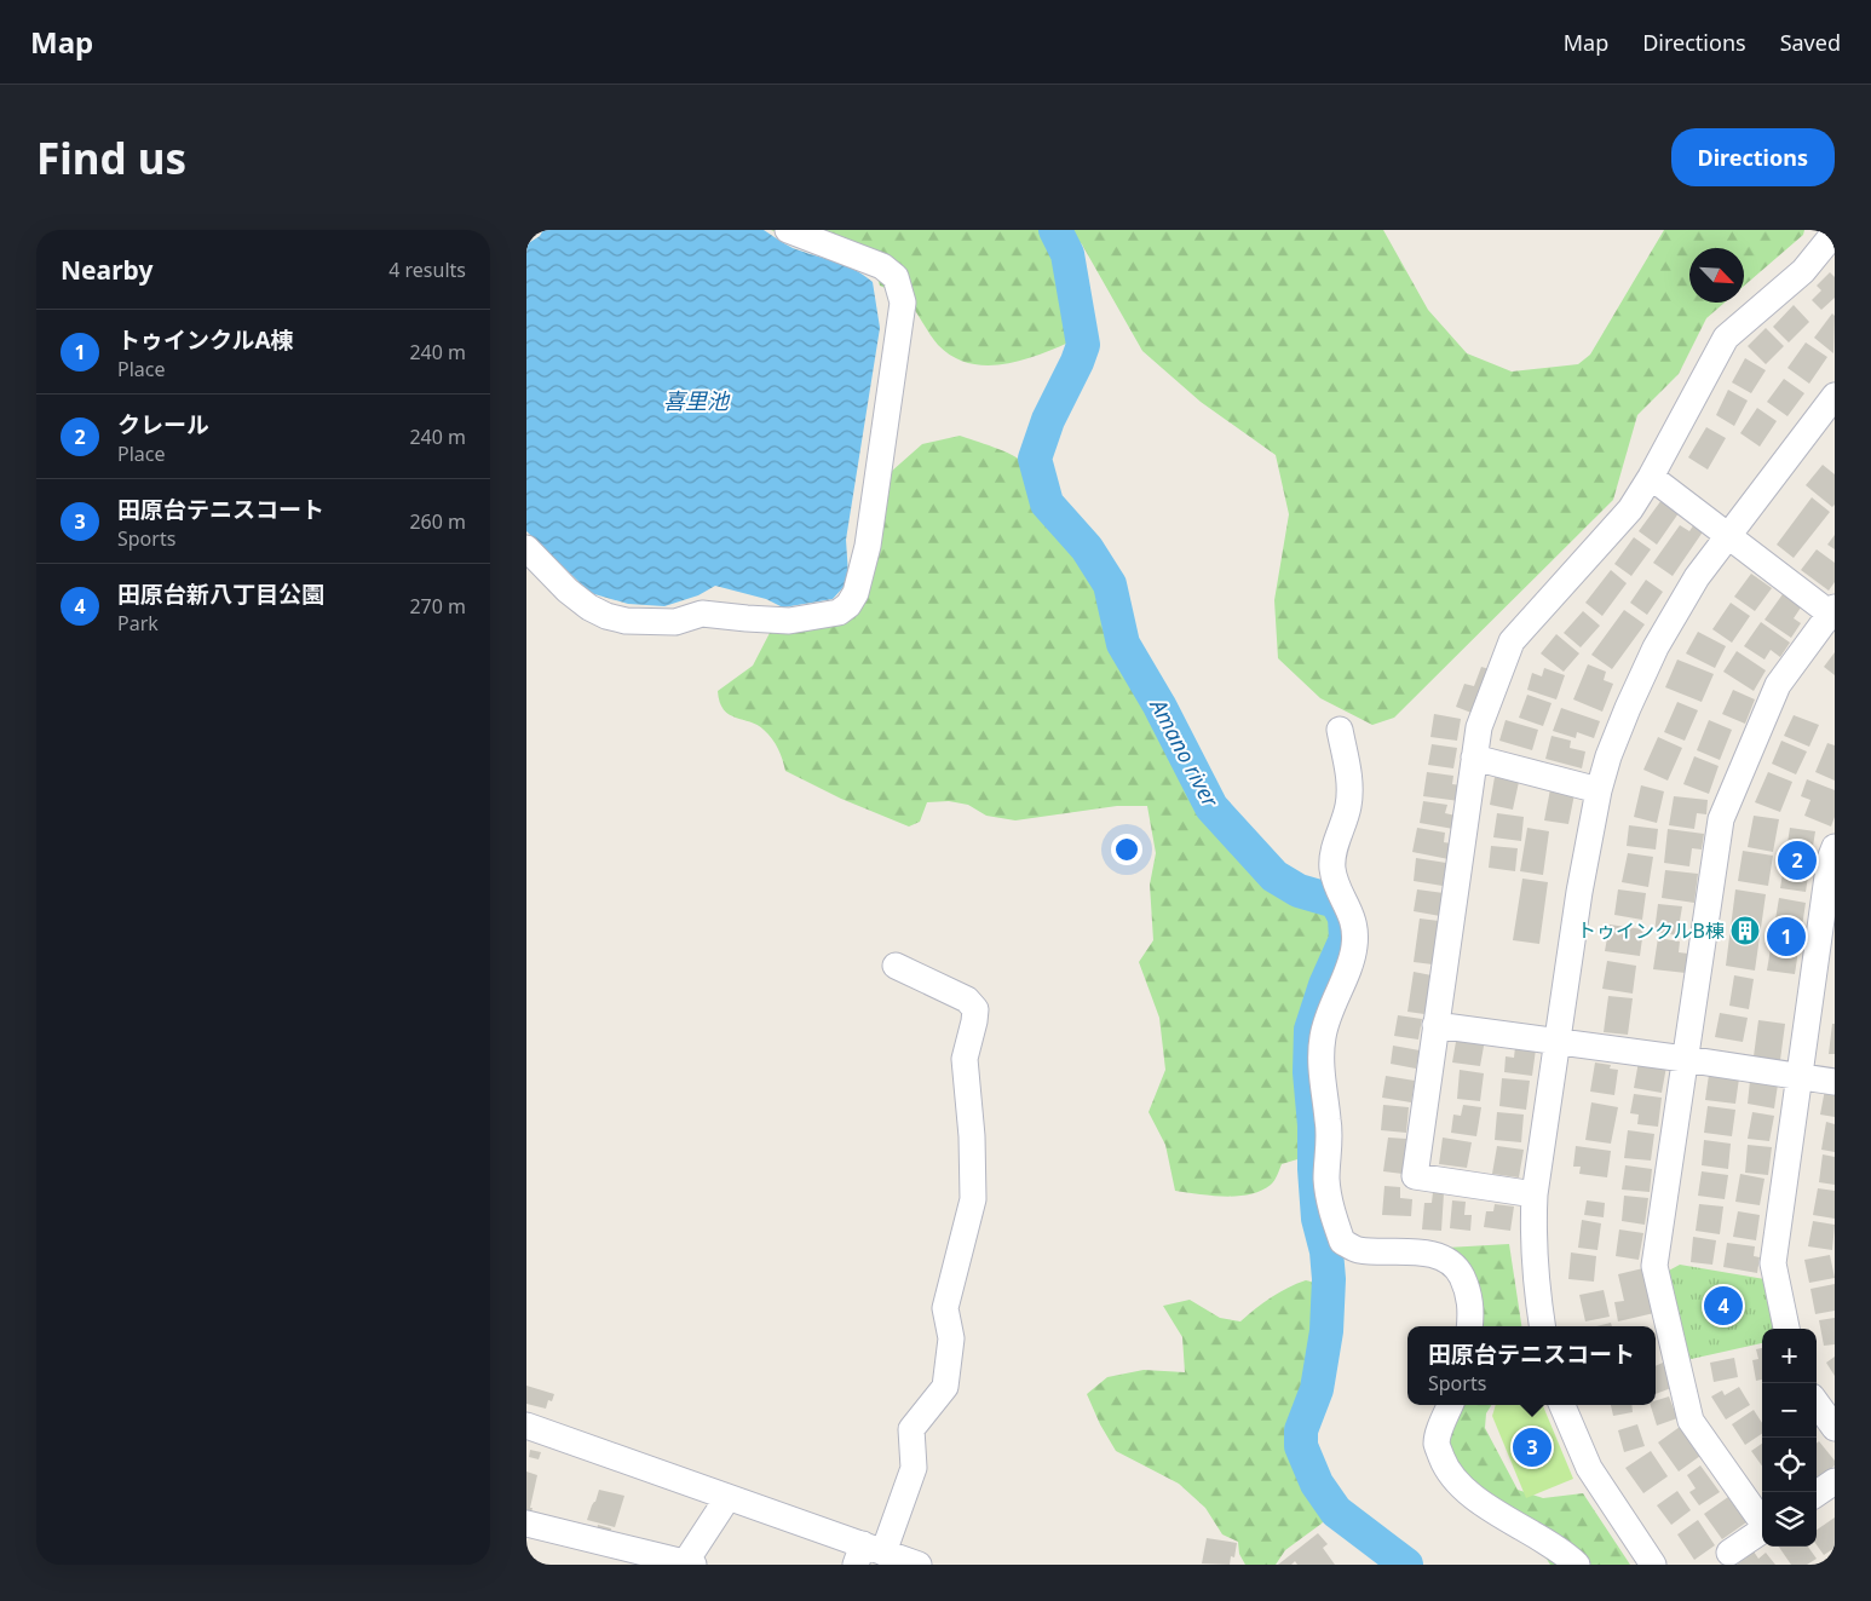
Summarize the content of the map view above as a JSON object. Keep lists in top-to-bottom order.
{
  "water": ["喜里池", "Amano river"],
  "places": {
    "building": ["トゥインクルB棟"]
  },
  "north": "bottom right",
  "page": {
    "header": "Map",
    "nav": ["Map", "Directions", "Saved"],
    "buttons": "Directions",
    "title": "Find us",
    "heading": ["Nearby", "4 results"],
    "list": [
      {
        "mark": "1",
        "name": "トゥインクルA棟",
        "note": "Place",
        "value": "240 m"
      },
      {
        "mark": "2",
        "name": "クレール",
        "note": "Place",
        "value": "240 m"
      },
      {
        "mark": "3",
        "name": "田原台テニスコート",
        "note": "Sports",
        "value": "260 m"
      },
      {
        "mark": "4",
        "name": "田原台新八丁目公園",
        "note": "Park",
        "value": "270 m"
      }
    ],
    "pins": [
      "2",
      "1",
      "4",
      "3"
    ],
    "popup": ["田原台テニスコート", "Sports"],
    "map_buttons": ["+", "−"]
  }
}
